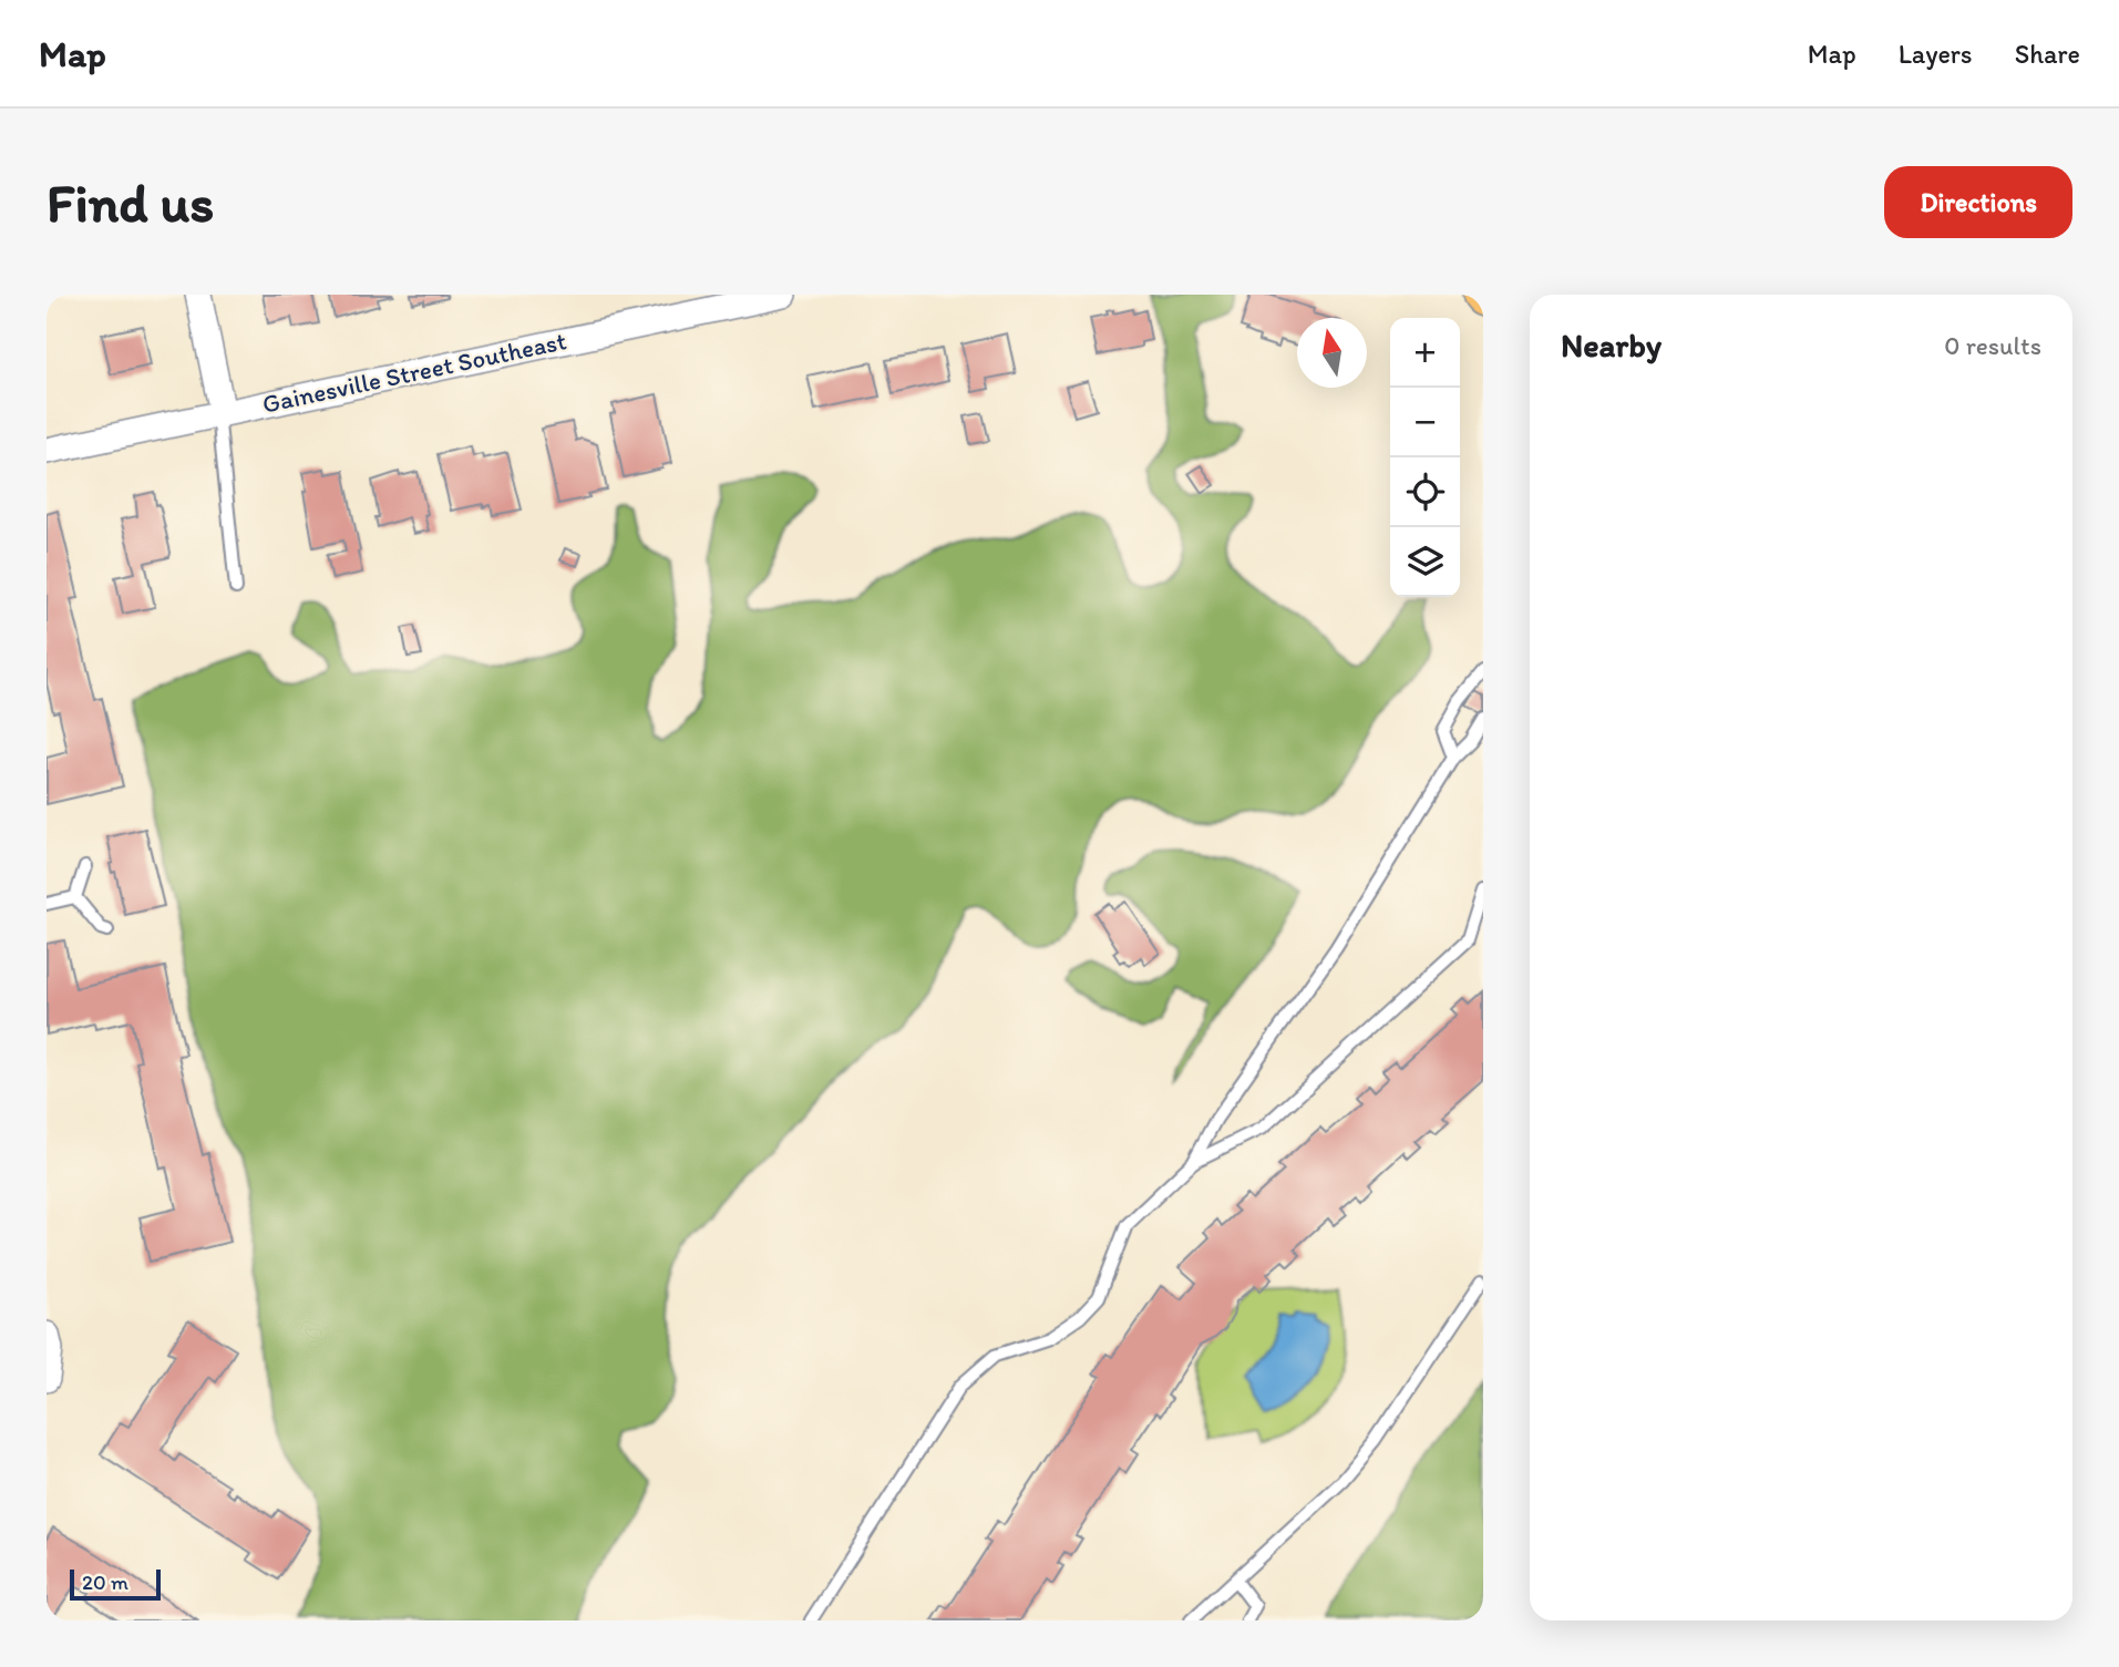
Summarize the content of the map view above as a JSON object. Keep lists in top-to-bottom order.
{
  "streets": {
    "street": ["Gainesville Street Southeast"]
  },
  "scale_bar": "20 m",
  "north": "top",
  "page": {
    "header": "Map",
    "nav": ["Map", "Layers", "Share"],
    "buttons": "Directions",
    "title": "Find us",
    "heading": ["Nearby", "0 results"],
    "map_buttons": ["+", "−"],
    "scale": "20 m"
  }
}
